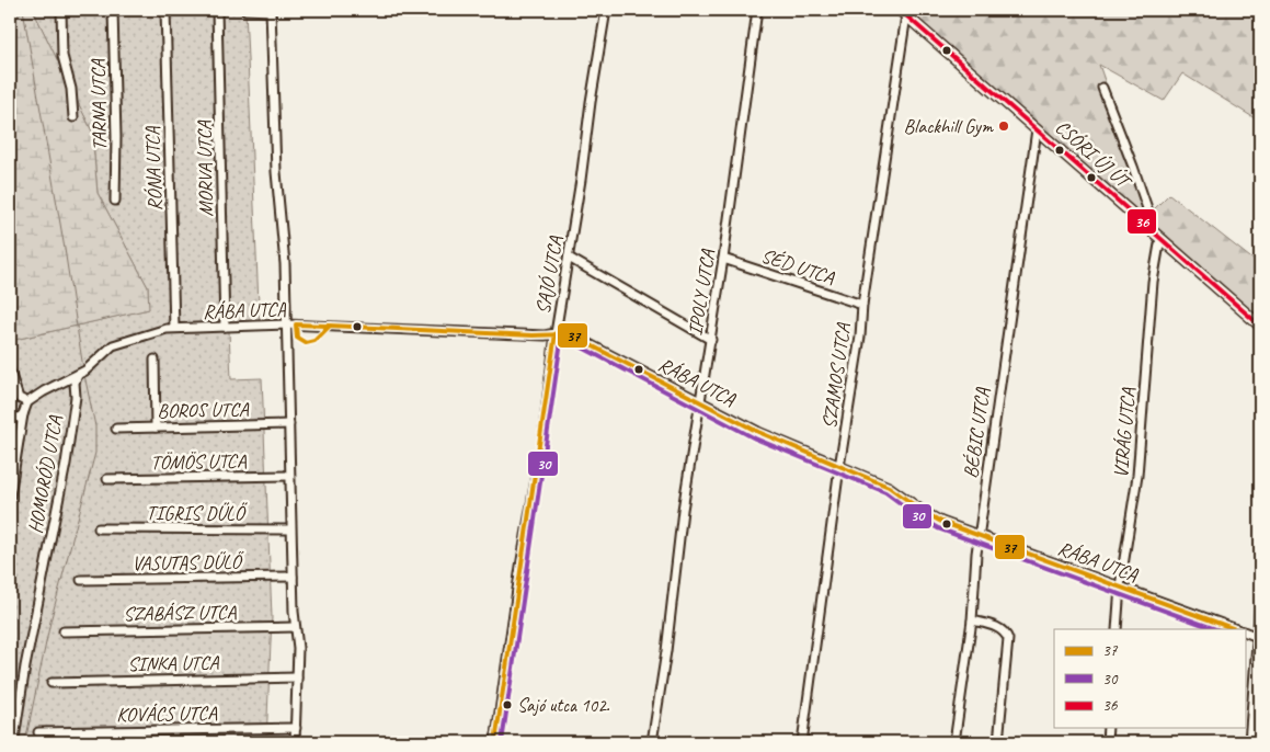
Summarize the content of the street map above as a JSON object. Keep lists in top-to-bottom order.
{
  "streets": {
    "main road": ["CSÓRI ÚJ ÚT"],
    "street": [
      "TARNA UTCA",
      "RÓNA UTCA",
      "MORVA UTCA",
      "SÉD UTCA",
      "SAJÓ UTCA",
      "IPOLY UTCA",
      "RÁBA UTCA",
      "SZAMOS UTCA",
      "BOROS UTCA",
      "BÉBIC UTCA",
      "VIRÁG UTCA",
      "TÖMÖS UTCA",
      "HOMORÓD UTCA",
      "TIGRIS DŰLŐ",
      "VASUTAS DŰLŐ",
      "SZABÁSZ UTCA",
      "SINKA UTCA",
      "KOVÁCS UTCA"
    ]
  },
  "crossings": [
    ["CSÓRI ÚJ ÚT", "SZAMOS UTCA"],
    ["CSÓRI ÚJ ÚT", "BÉBIC UTCA"],
    ["CSÓRI ÚJ ÚT", "VIRÁG UTCA"],
    ["RÓNA UTCA", "RÁBA UTCA"],
    ["MORVA UTCA", "RÁBA UTCA"],
    ["SÉD UTCA", "IPOLY UTCA"],
    ["SÉD UTCA", "SZAMOS UTCA"],
    ["SAJÓ UTCA", "RÁBA UTCA"],
    ["IPOLY UTCA", "RÁBA UTCA"],
    ["RÁBA UTCA", "SZAMOS UTCA"],
    ["RÁBA UTCA", "BÉBIC UTCA"],
    ["RÁBA UTCA", "VIRÁG UTCA"],
    ["RÁBA UTCA", "HOMORÓD UTCA"]
  ],
  "places": ["Blackhill Gym", "Sajó utca 102."],
  "lines": ["transit line 36", "transit line 37", "transit line 30"],
  "legend": ["37", "30", "36"]
}
